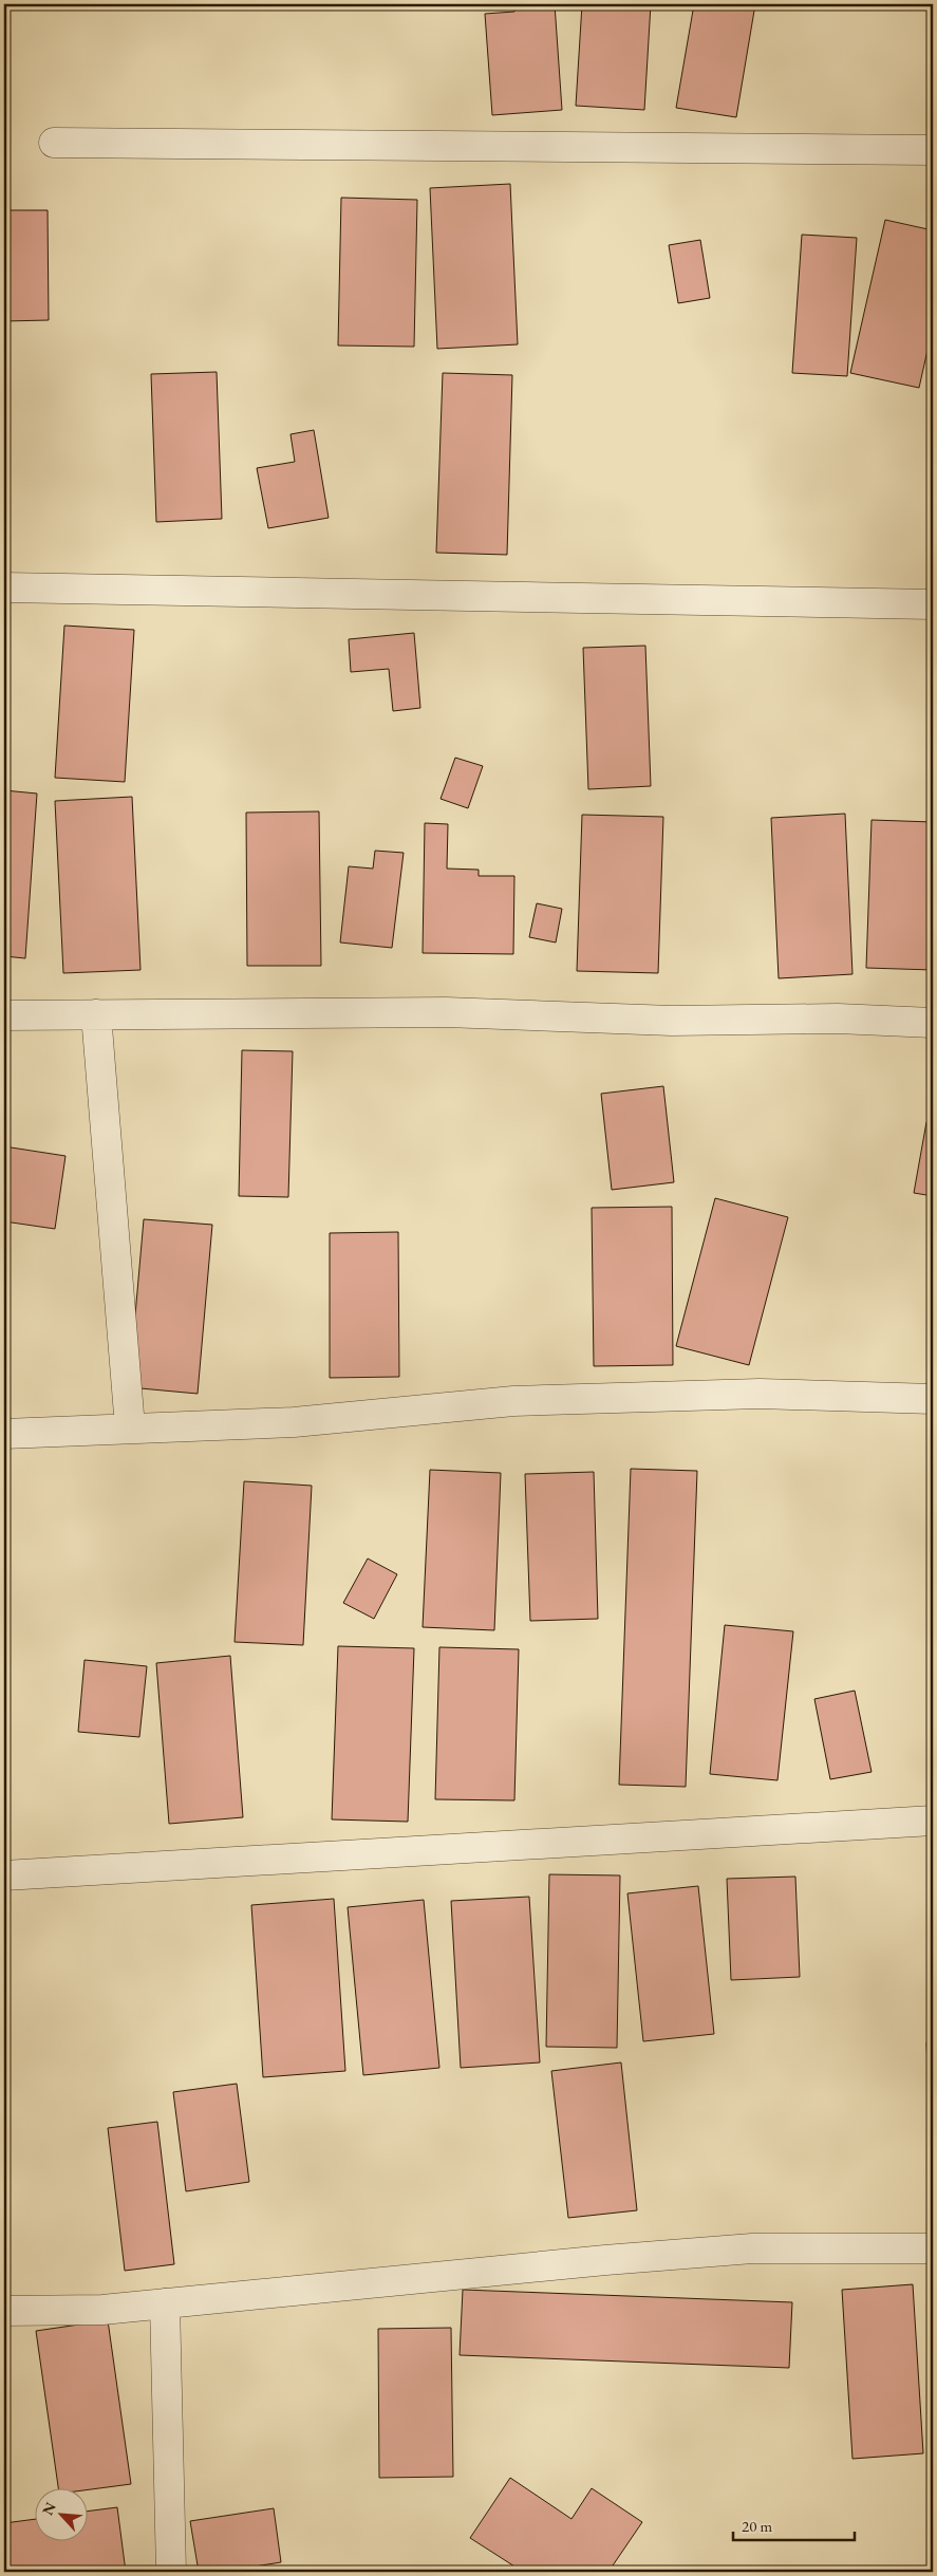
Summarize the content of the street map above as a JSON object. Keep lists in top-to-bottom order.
{
  "scale_bar": "20 m",
  "north": "top left"
}
